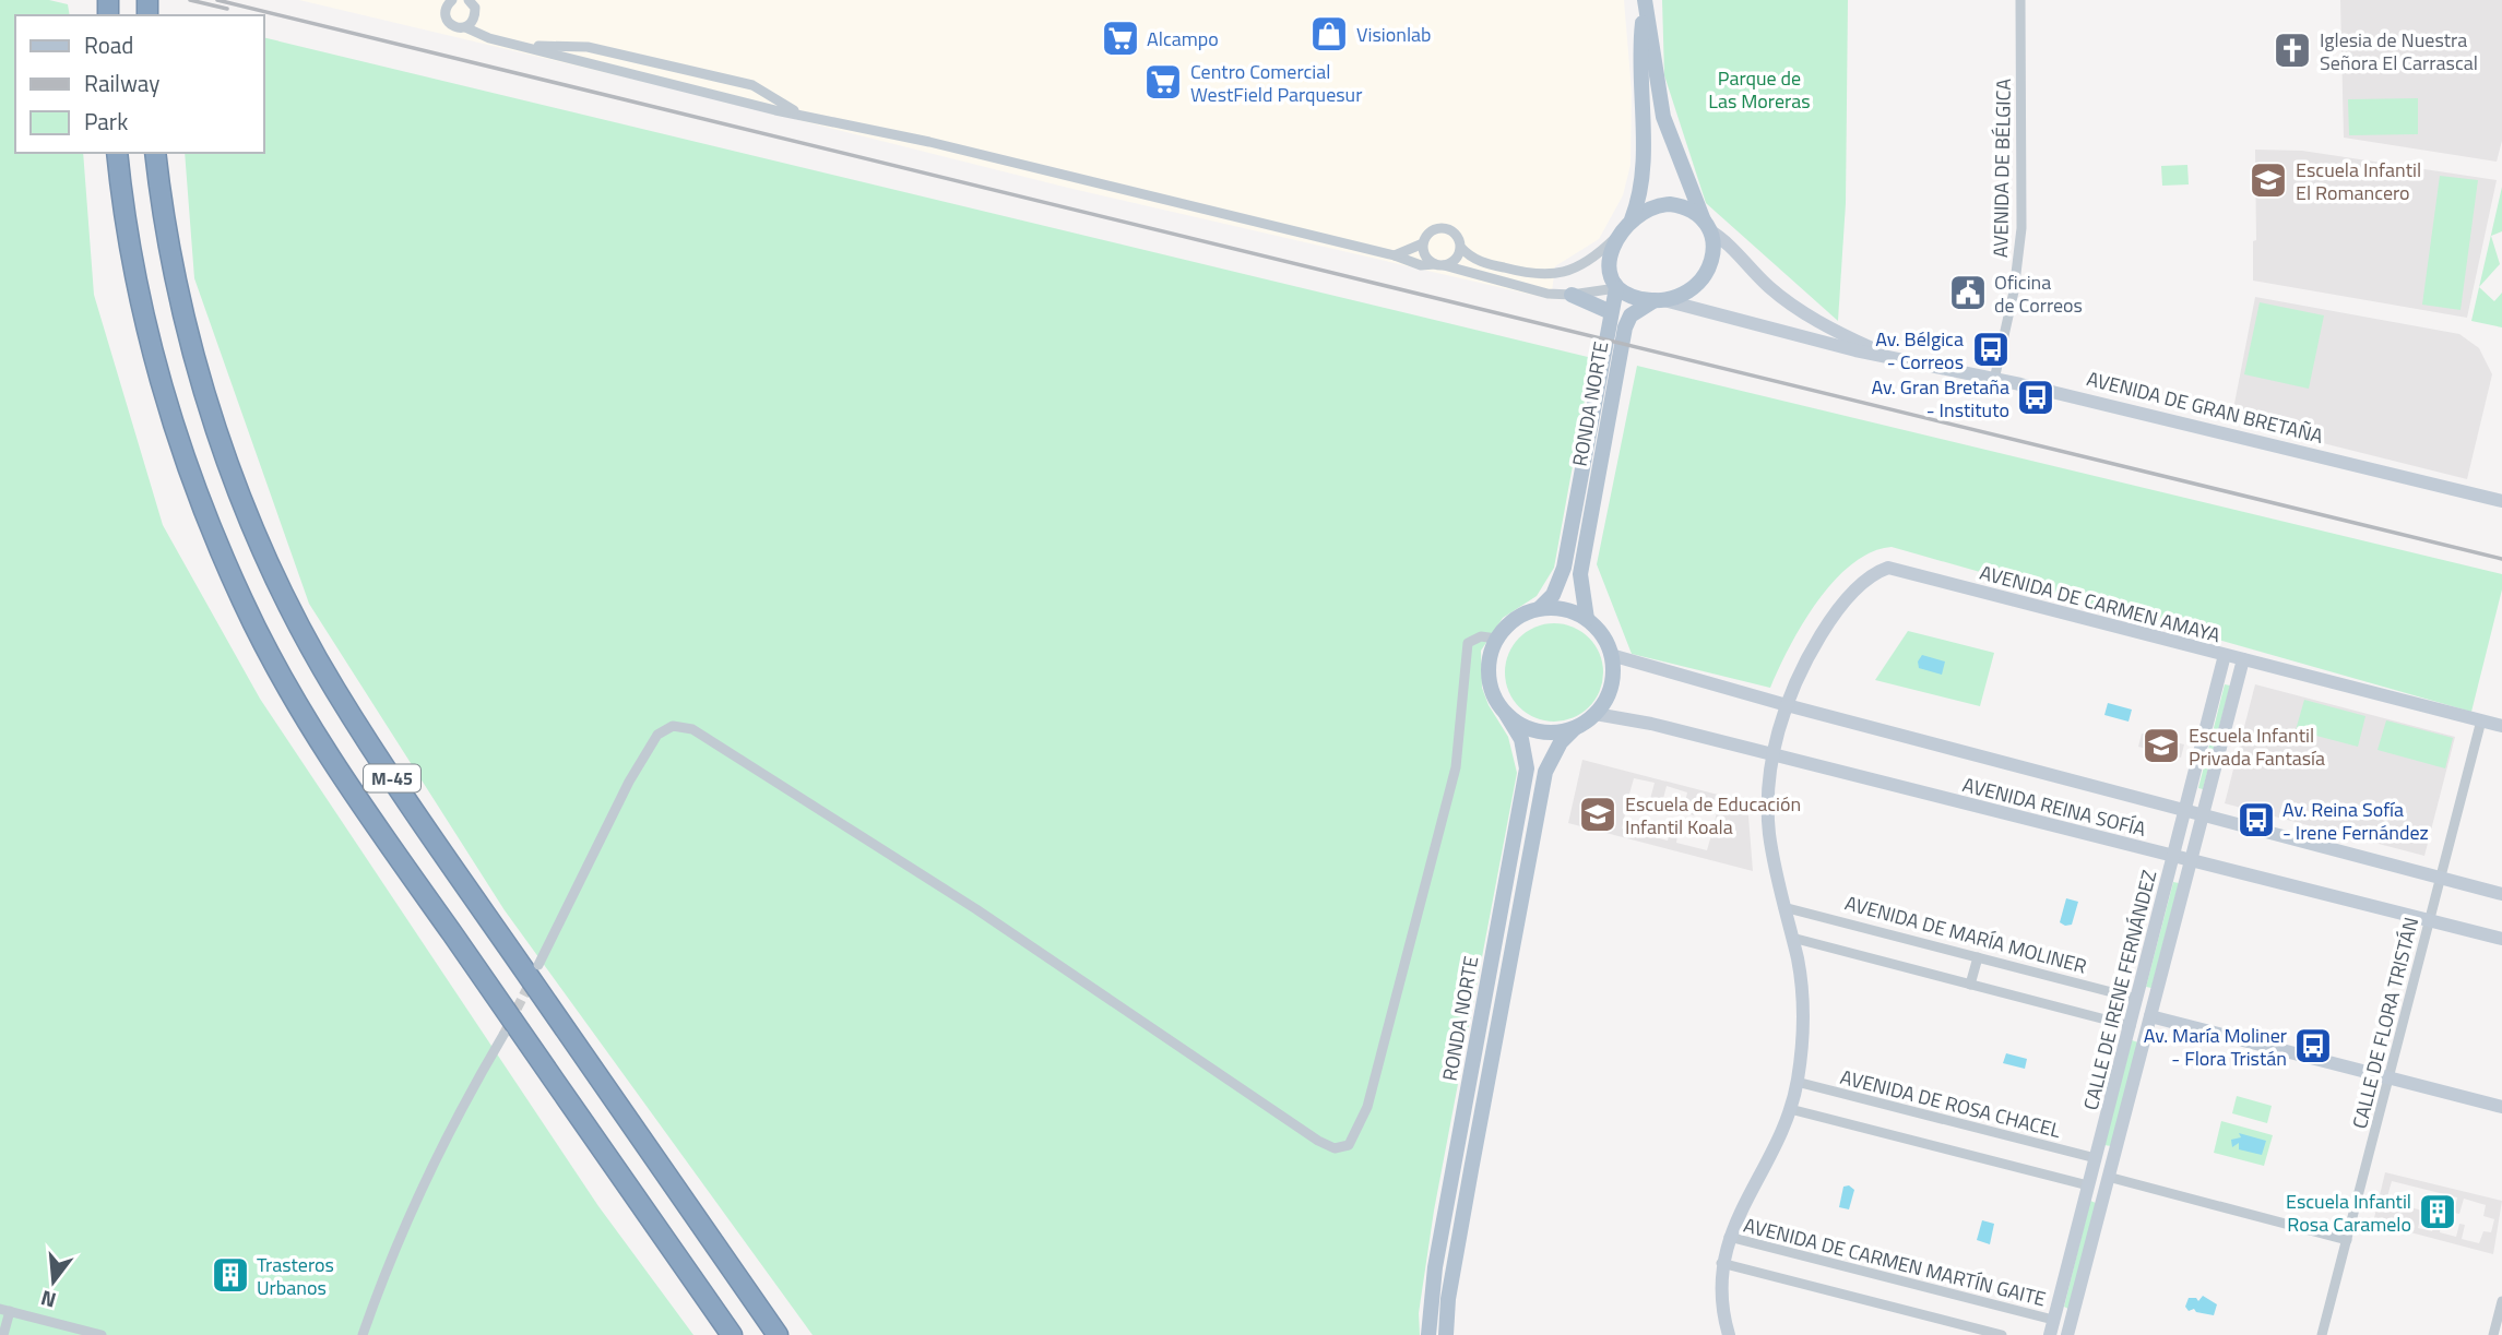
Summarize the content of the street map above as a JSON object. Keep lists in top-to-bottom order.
{
  "streets": {
    "highway": ["M-45"],
    "main road": ["RONDA NORTE", "AVENIDA DE GRAN BRETAÑA"],
    "street": [
      "AVENIDA DE BÉLGICA",
      "AVENIDA DE CARMEN AMAYA",
      "AVENIDA REINA SOFÍA",
      "AVENIDA DE MARÍA MOLINER",
      "CALLE DE IRENE FERNÁNDEZ",
      "CALLE DE FLORA TRISTÁN",
      "AVENIDA DE ROSA CHACEL",
      "AVENIDA DE CARMEN MARTÍN GAITE"
    ]
  },
  "crossings": [
    ["AVENIDA DE BÉLGICA", "AVENIDA DE GRAN BRETAÑA"],
    ["RONDA NORTE", "AVENIDA DE GRAN BRETAÑA"],
    ["RONDA NORTE", "AVENIDA REINA SOFÍA"],
    ["AVENIDA DE CARMEN AMAYA", "AVENIDA REINA SOFÍA"],
    ["AVENIDA DE CARMEN AMAYA", "AVENIDA DE MARÍA MOLINER"],
    ["AVENIDA DE CARMEN AMAYA", "CALLE DE IRENE FERNÁNDEZ"],
    ["AVENIDA DE CARMEN AMAYA", "CALLE DE FLORA TRISTÁN"],
    ["AVENIDA DE CARMEN AMAYA", "AVENIDA DE ROSA CHACEL"],
    ["AVENIDA DE CARMEN AMAYA", "AVENIDA DE CARMEN MARTÍN GAITE"],
    ["AVENIDA REINA SOFÍA", "CALLE DE IRENE FERNÁNDEZ"],
    ["AVENIDA REINA SOFÍA", "CALLE DE FLORA TRISTÁN"],
    ["AVENIDA DE MARÍA MOLINER", "CALLE DE IRENE FERNÁNDEZ"],
    ["CALLE DE IRENE FERNÁNDEZ", "AVENIDA DE ROSA CHACEL"],
    ["CALLE DE IRENE FERNÁNDEZ", "AVENIDA DE CARMEN MARTÍN GAITE"]
  ],
  "parks": ["Parque de Las Moreras"],
  "places": {
    "shop": ["Visionlab"],
    "supermarket": ["Alcampo", "Centro Comercial WestField Parquesur"],
    "church": ["Iglesia de Nuestra Señora El Carrascal"],
    "school or university": ["Escuela Infantil El Romancero", "Escuela Infantil Privada Fantasía", "Escuela de Educación Infantil Koala"],
    "public building": ["Oficina de Correos"],
    "bus stop": [
      "Av. Bélgica - Correos",
      "Av. Gran Bretaña - Instituto",
      "Av. Reina Sofía - Irene Fernández",
      "Av. María Moliner - Flora Tristán"
    ],
    "building": ["Escuela Infantil Rosa Caramelo", "Trasteros Urbanos"]
  },
  "legend": ["Road", "Railway", "Park"],
  "north": "bottom"
}
